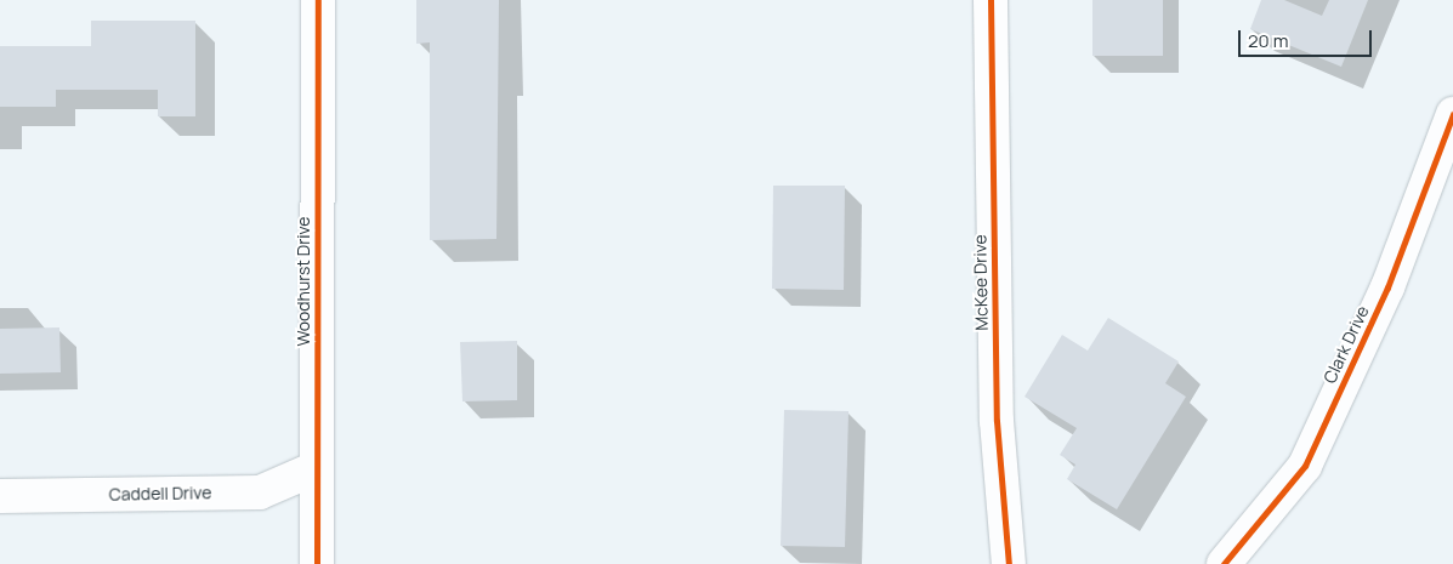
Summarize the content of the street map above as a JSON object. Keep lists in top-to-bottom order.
{
  "streets": {
    "street": [
      "Woodhurst Drive",
      "McKee Drive",
      "Clark Drive",
      "Caddell Drive"
    ]
  },
  "crossings": [
    ["Woodhurst Drive", "Caddell Drive"]
  ],
  "scale_bar": "20 m"
}
